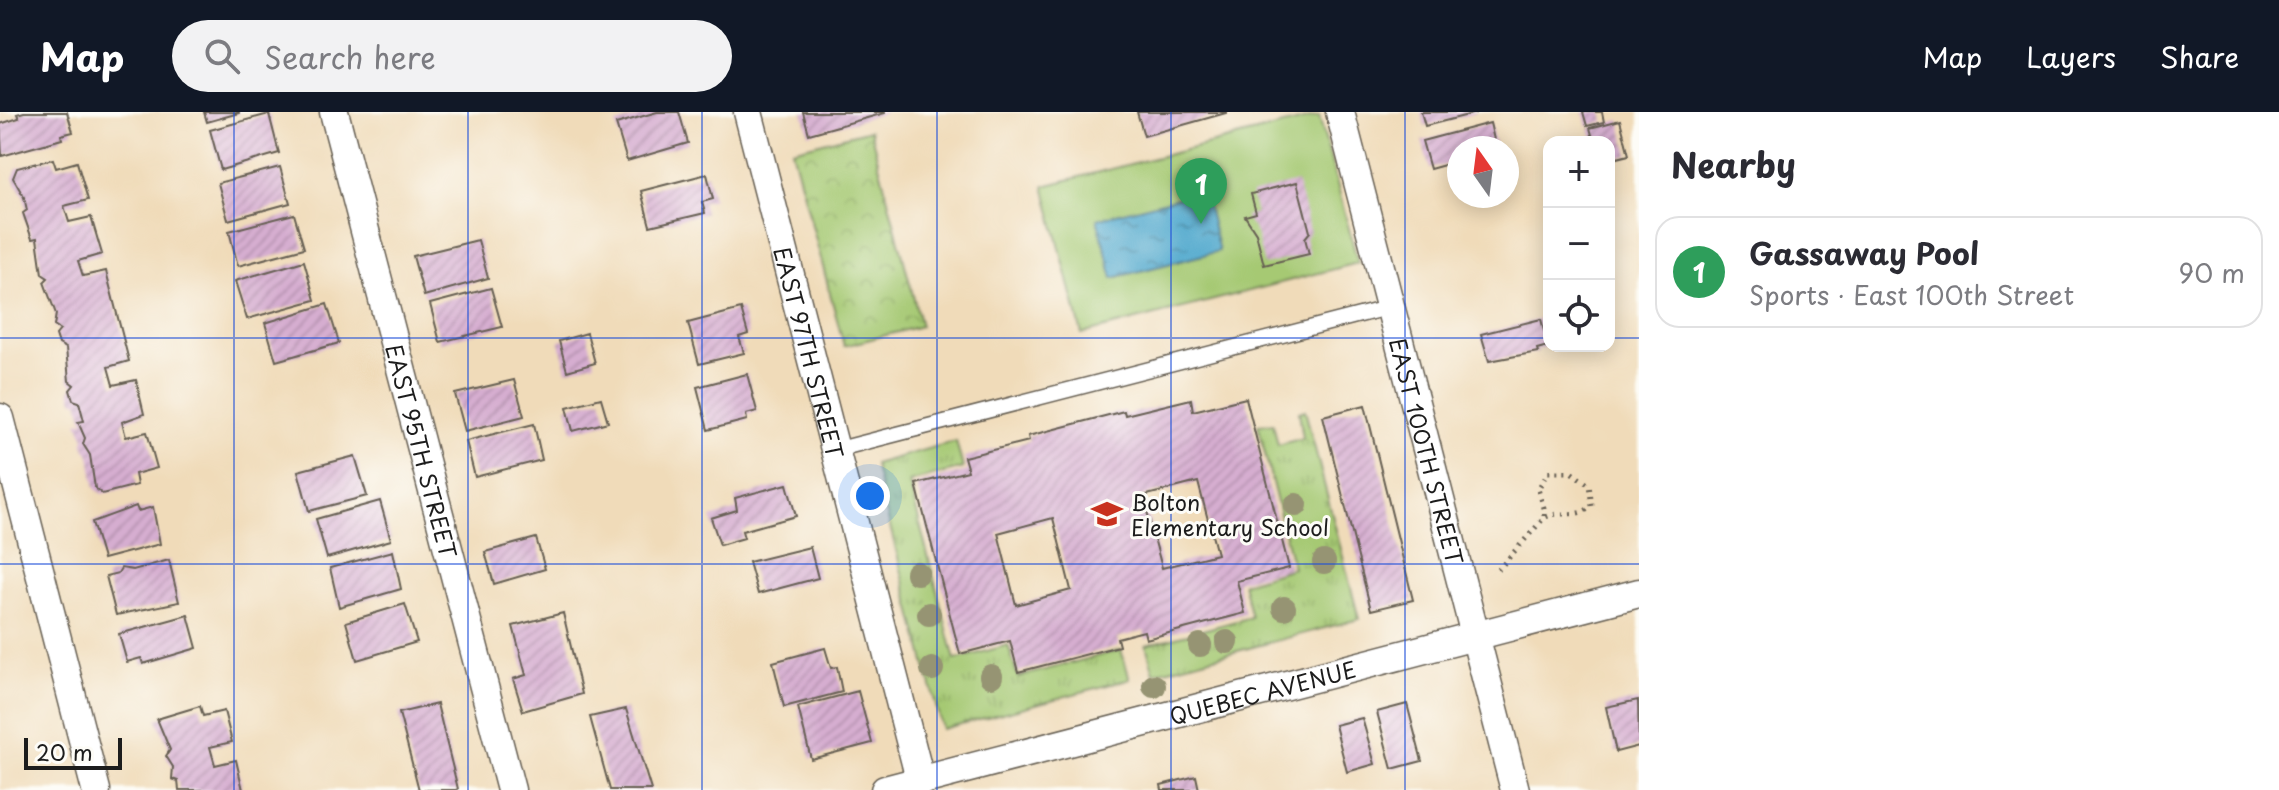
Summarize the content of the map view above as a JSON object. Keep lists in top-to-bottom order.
{
  "streets": {
    "street": [
      "EAST 97TH STREET",
      "EAST 95TH STREET",
      "EAST 100TH STREET",
      "QUEBEC AVENUE"
    ]
  },
  "crossings": [
    ["EAST 97TH STREET", "QUEBEC AVENUE"],
    ["EAST 100TH STREET", "QUEBEC AVENUE"]
  ],
  "places": {
    "school or university": ["Bolton Elementary School"]
  },
  "scale_bar": "20 m",
  "north": "top",
  "page": {
    "header": "Map",
    "search": "Search here",
    "nav": ["Map", "Layers", "Share"],
    "heading": "Nearby",
    "map_buttons": ["+", "−"],
    "pins": "1",
    "list": [
      {
        "mark": "1",
        "name": "Gassaway Pool",
        "note": "Sports · East 100th Street",
        "value": "90 m"
      }
    ],
    "scale": "20 m"
  }
}
